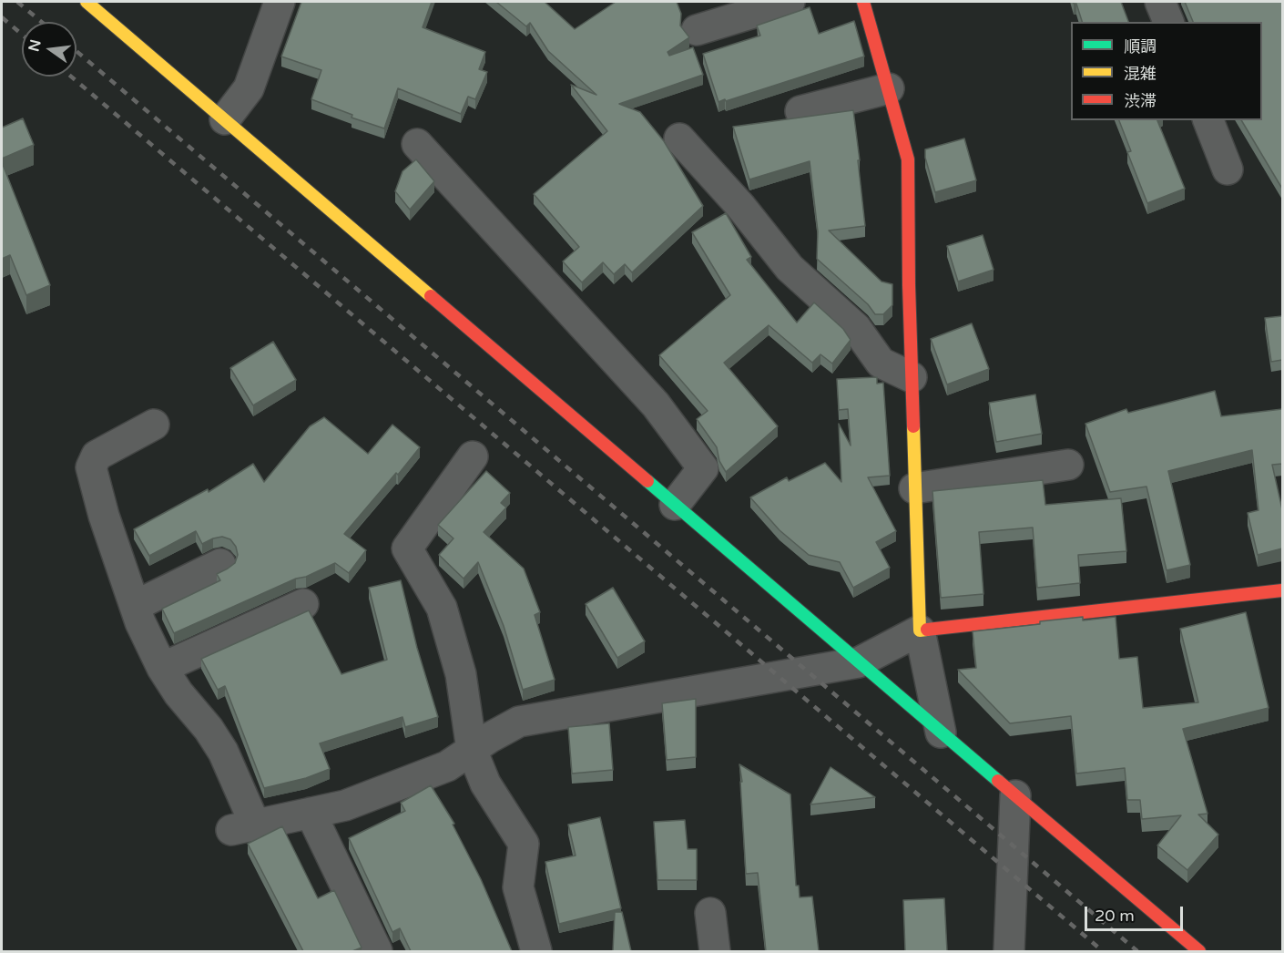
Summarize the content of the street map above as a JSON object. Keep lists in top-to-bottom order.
{
  "legend": ["順調", "混雑", "渋滞"],
  "scale_bar": "20 m",
  "north": "left"
}
